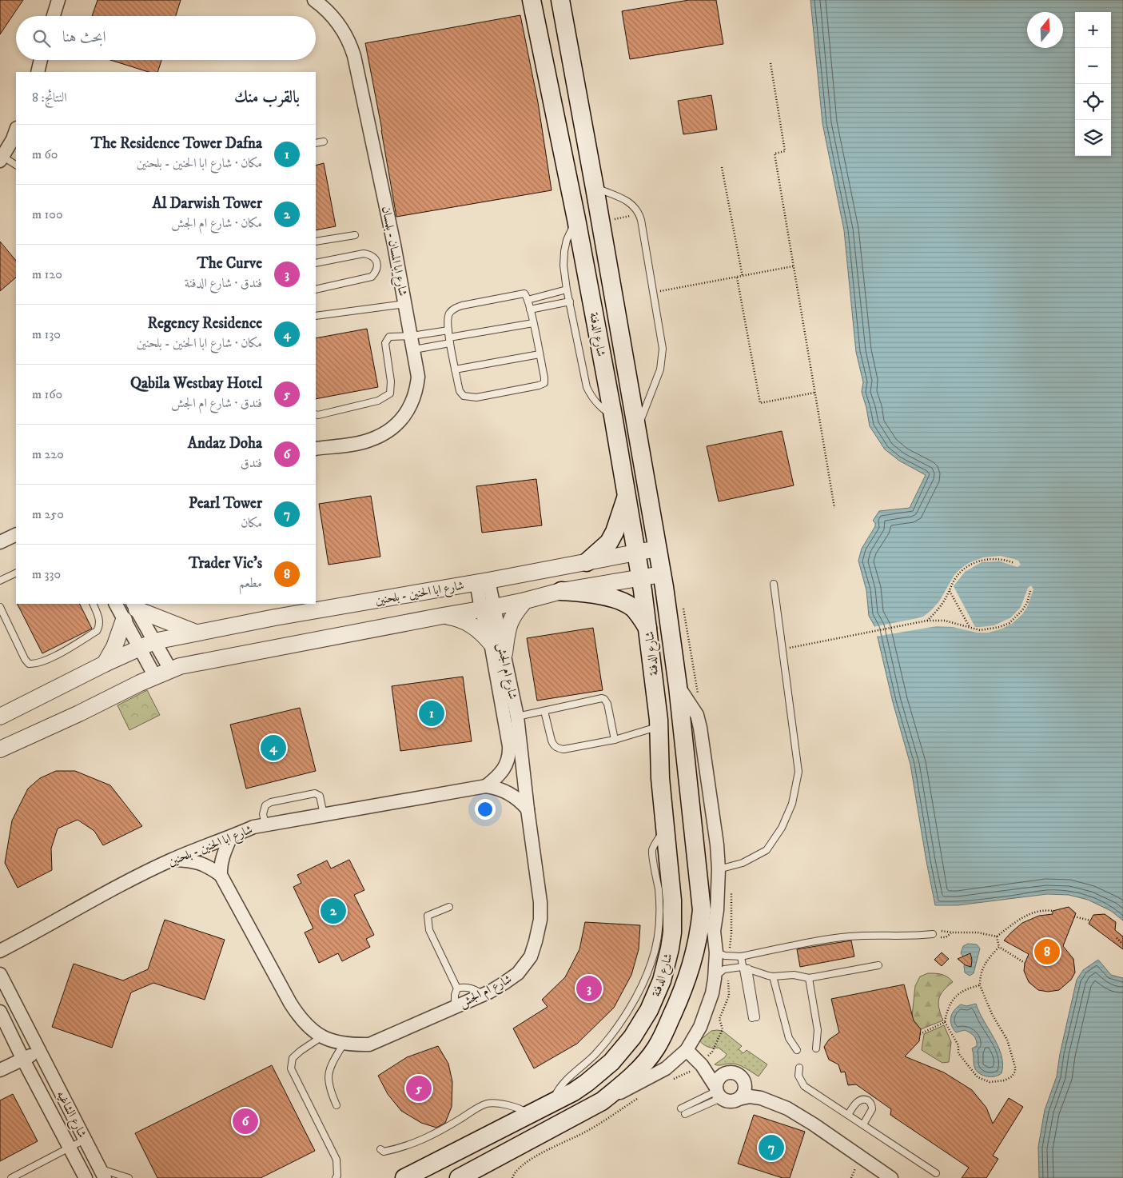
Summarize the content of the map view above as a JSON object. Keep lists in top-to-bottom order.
{
  "streets": {
    "main road": ["شارع الدفنة"],
    "street": [
      "شارع ابا المسان - بلمسان",
      "شارع ابا الحنين - بلحنين",
      "شارع ام الجش",
      "شارع الشاغيه"
    ]
  },
  "crossings": [
    ["شارع الدفنة", "شارع ابا الحنين - بلحنين"],
    ["شارع ابا الحنين - بلحنين", "شارع ام الجش"]
  ],
  "north": "top",
  "page": {
    "map_buttons": ["+", "−"],
    "search": "ابحث هنا",
    "heading": ["بالقرب منك", "النتائج: 8"],
    "list": [
      {
        "mark": "1",
        "name": "The Residence Tower Dafna",
        "note": "مكان · شارع ابا الحنين - بلحنين",
        "value": "60 m"
      },
      {
        "mark": "2",
        "name": "Al Darwish Tower",
        "note": "مكان · شارع ام الجش",
        "value": "100 m"
      },
      {
        "mark": "3",
        "name": "The Curve",
        "note": "فندق · شارع الدفنة",
        "value": "120 m"
      },
      {
        "mark": "4",
        "name": "Regency Residence",
        "note": "مكان · شارع ابا الحنين - بلحنين",
        "value": "130 m"
      },
      {
        "mark": "5",
        "name": "Qabila Westbay Hotel",
        "note": "فندق · شارع ام الجش",
        "value": "160 m"
      },
      {
        "mark": "6",
        "name": "Andaz Doha",
        "note": "فندق",
        "value": "220 m"
      },
      {
        "mark": "7",
        "name": "Pearl Tower",
        "note": "مكان",
        "value": "250 m"
      },
      {
        "mark": "8",
        "name": "Trader Vic's",
        "note": "مطعم",
        "value": "330 m"
      }
    ],
    "pins": [
      "1",
      "4",
      "2",
      "8",
      "3",
      "5",
      "6",
      "7"
    ]
  }
}
